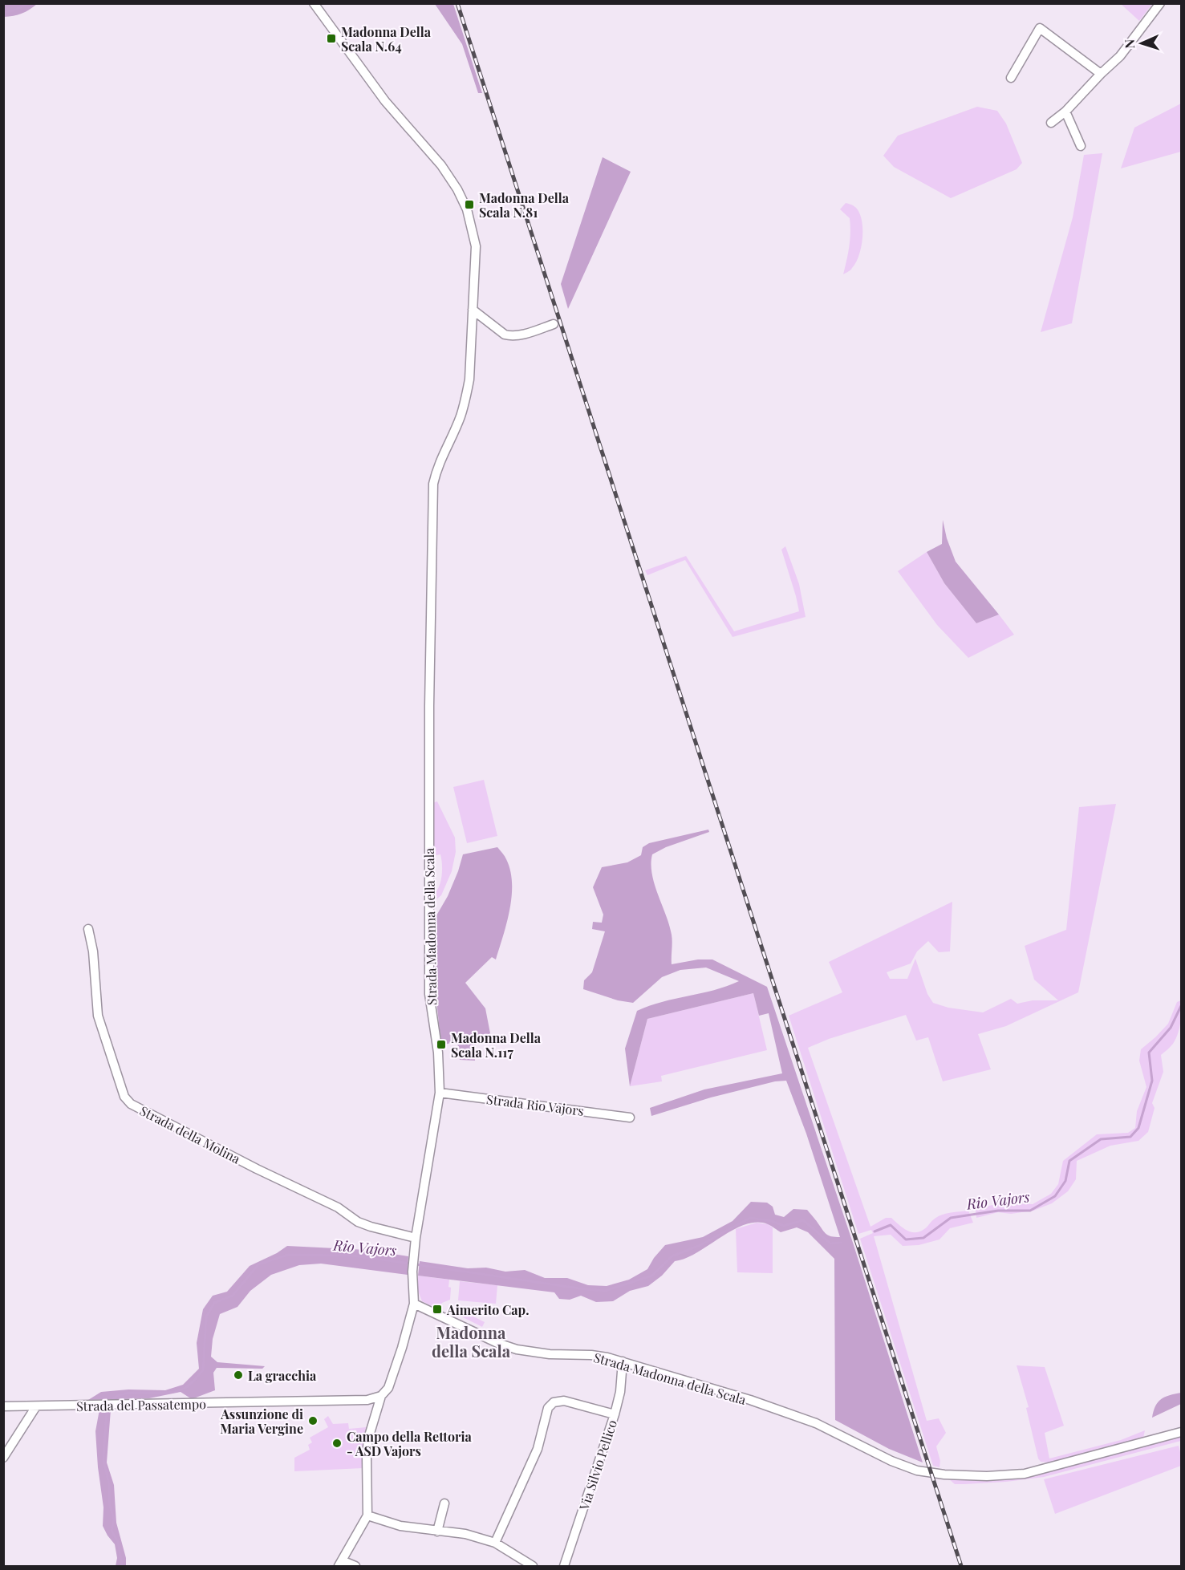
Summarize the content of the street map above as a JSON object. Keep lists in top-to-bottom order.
{
  "streets": {
    "street": [
      "Strada Madonna della Scala",
      "Strada Rio Vajors",
      "Strada della Molina",
      "Strada del Passatempo",
      "Via Silvio Pellico"
    ]
  },
  "crossings": [
    ["Strada Madonna della Scala", "Strada Rio Vajors"],
    ["Strada Madonna della Scala", "Strada della Molina"],
    ["Strada Madonna della Scala", "Via Silvio Pellico"]
  ],
  "districts": ["Madonna della Scala"],
  "water": ["Rio Vajors"],
  "places": {
    "transit": [
      "Madonna Della Scala N.64",
      "Madonna Della Scala N.81",
      "Madonna Della Scala N.117",
      "Aimerito Cap."
    ],
    "other": ["La gracchia", "Assunzione di Maria Vergine", "Campo della Rettoria - ASD Vajors"]
  },
  "north": "left"
}
